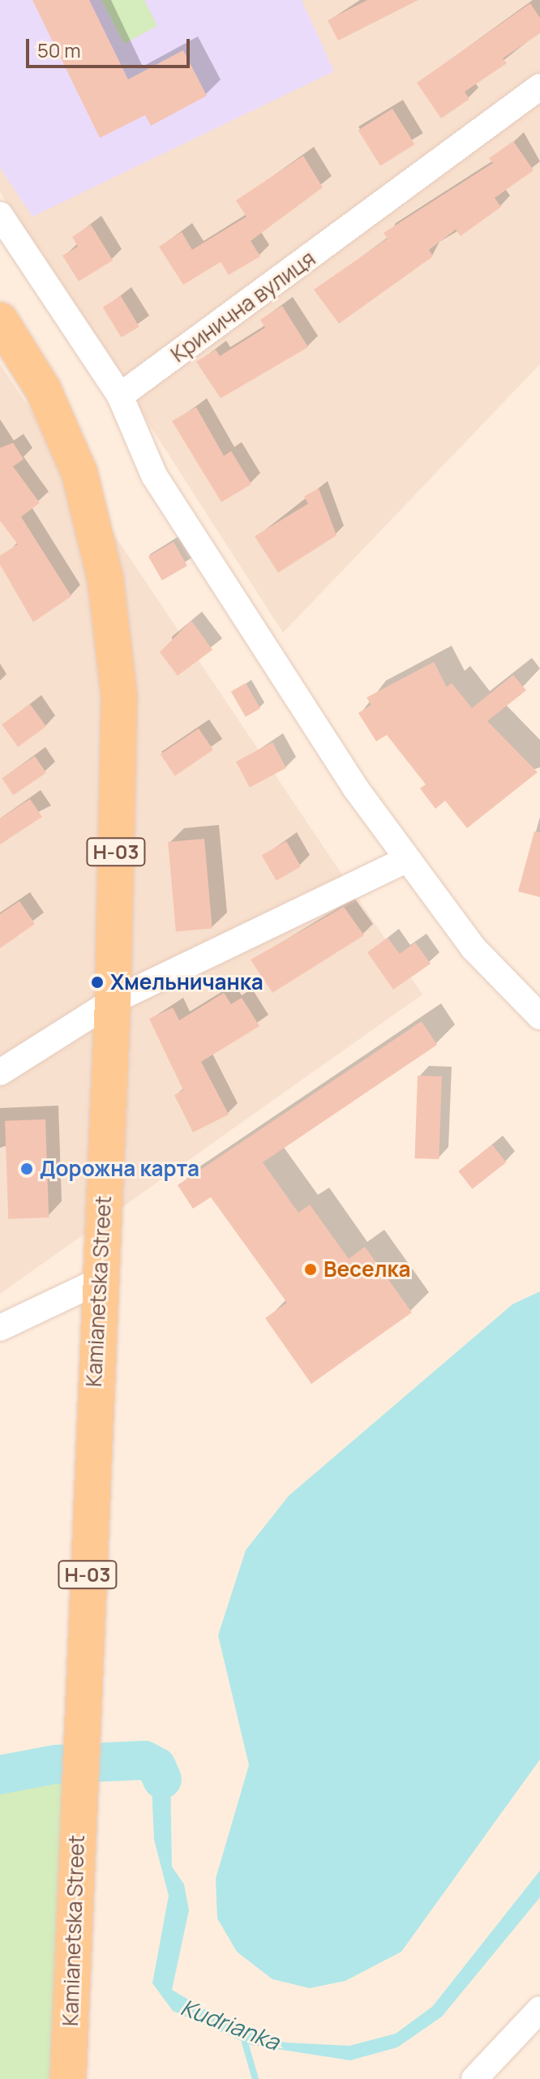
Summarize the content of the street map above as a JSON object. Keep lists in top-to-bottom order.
{
  "streets": {
    "main road": ["Н-03", "Kamianetska Street"],
    "street": ["Кринична вулиця"]
  },
  "water": ["Kudrianka"],
  "places": ["Хмельничанка", "Дорожна карта", "Веселка"],
  "scale_bar": "50 m"
}
